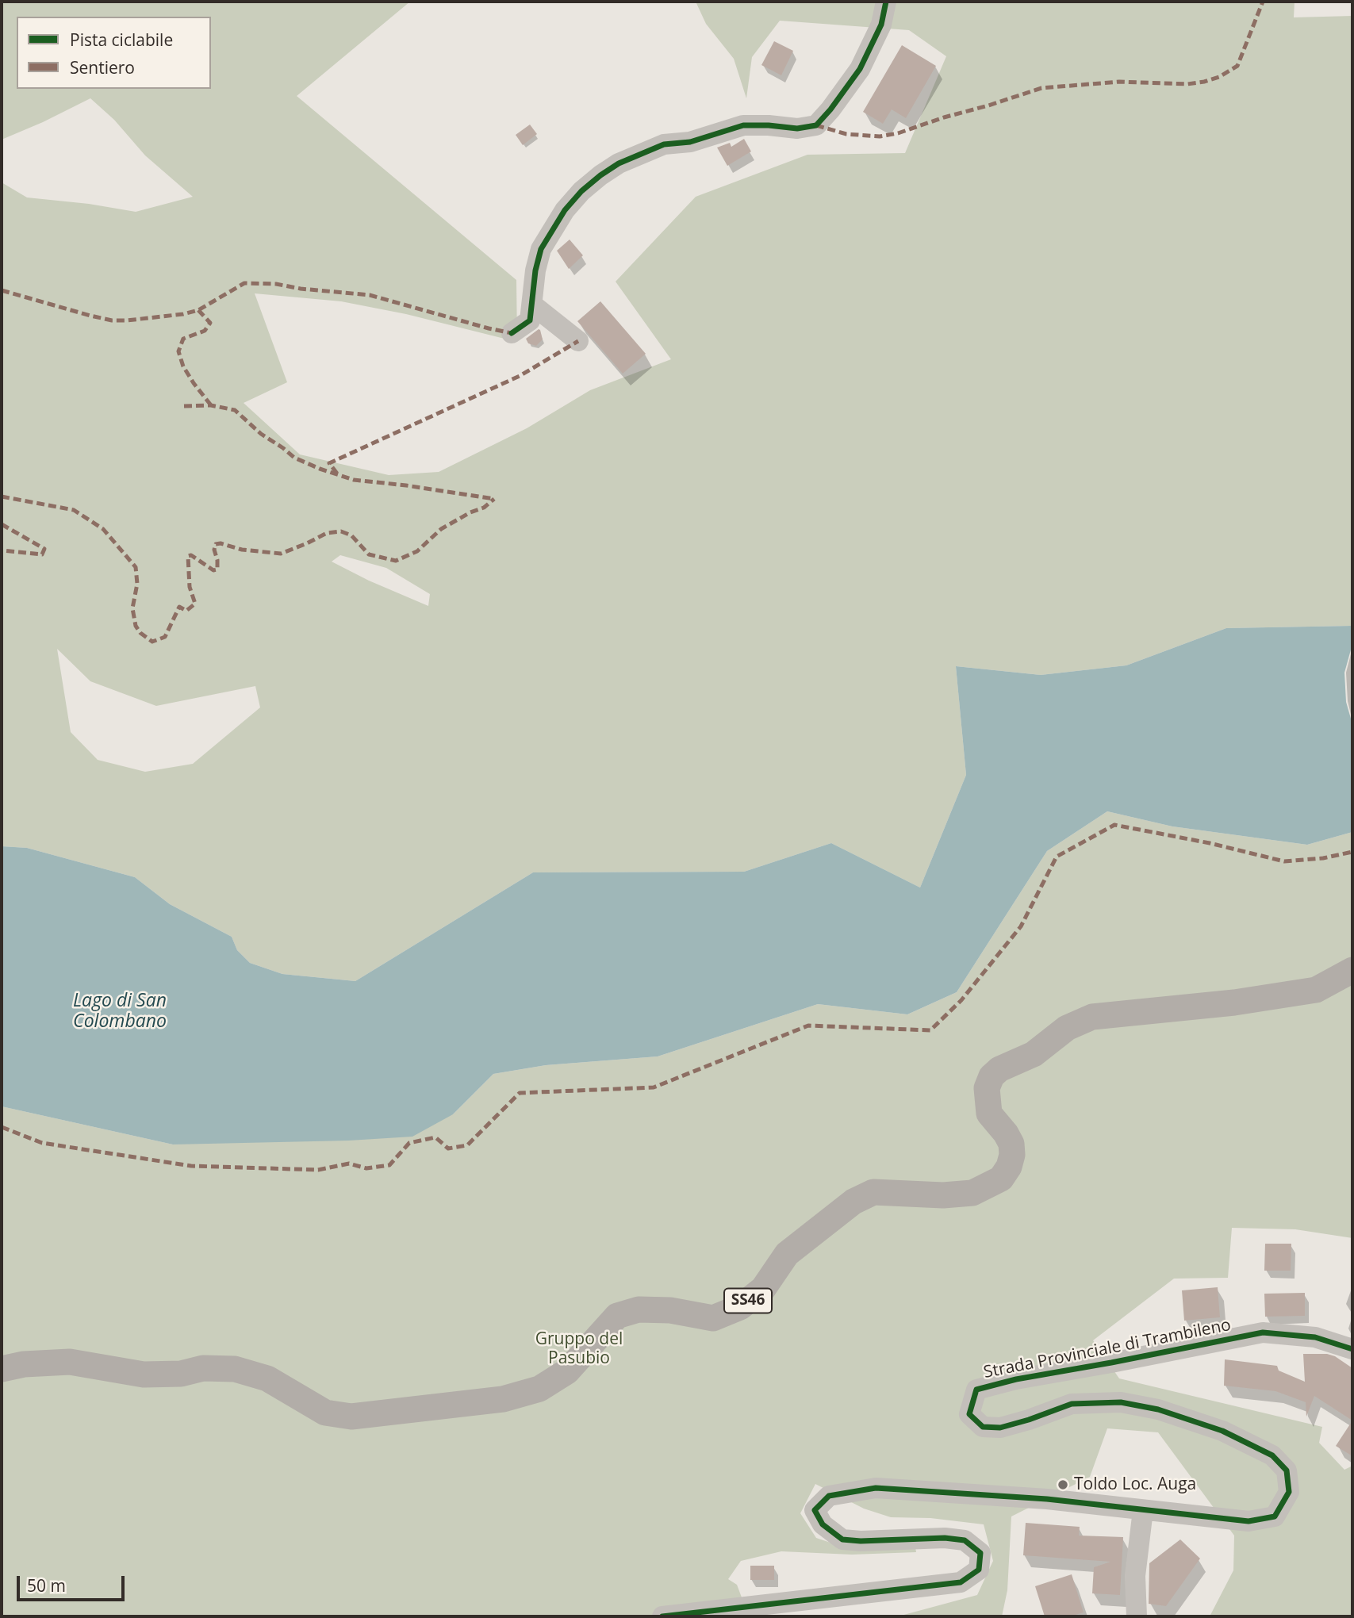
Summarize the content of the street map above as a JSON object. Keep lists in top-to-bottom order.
{
  "streets": {
    "main road": ["SS46"],
    "street": ["Strada Provinciale di Trambileno"]
  },
  "water": ["Lago di San Colombano"],
  "parks": ["Gruppo del Pasubio"],
  "places": ["Toldo Loc. Auga"],
  "legend": ["Pista ciclabile", "Sentiero"],
  "scale_bar": "50 m"
}
